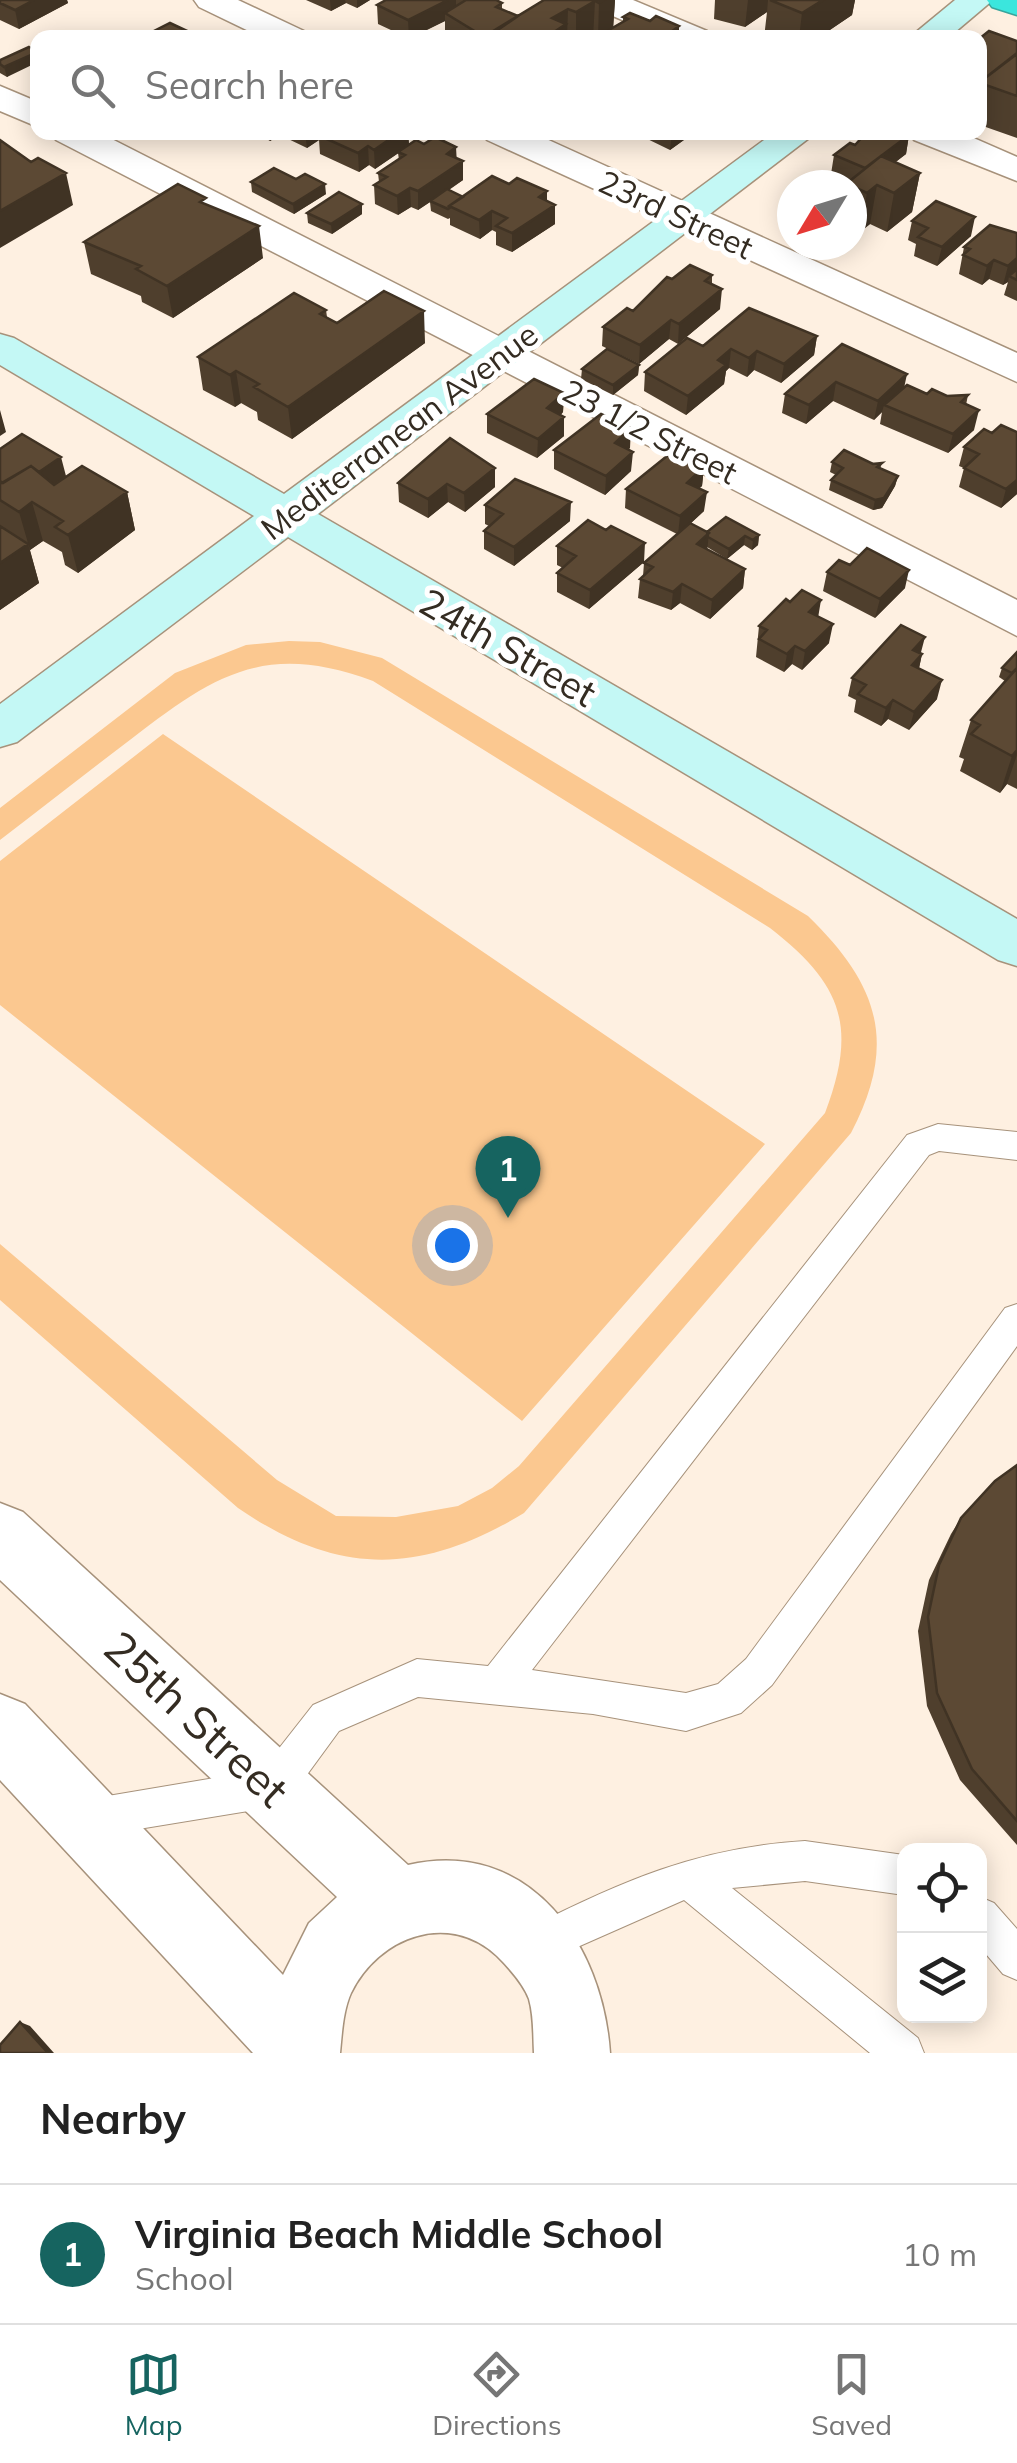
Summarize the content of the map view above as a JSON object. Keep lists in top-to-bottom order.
{
  "streets": {
    "street": [
      "23rd Street",
      "Mediterranean Avenue",
      "23 1/2 Street",
      "24th Street",
      "25th Street"
    ]
  },
  "crossings": [
    ["23rd Street", "Mediterranean Avenue"],
    ["Mediterranean Avenue", "23 1/2 Street"],
    ["Mediterranean Avenue", "24th Street"]
  ],
  "north": "bottom left",
  "page": {
    "search": "Search here",
    "pins": "1",
    "heading": "Nearby",
    "list": [
      {
        "mark": "1",
        "name": "Virginia Beach Middle School",
        "note": "School",
        "value": "10 m"
      }
    ],
    "nav": ["Map", "Directions", "Saved"]
  }
}
